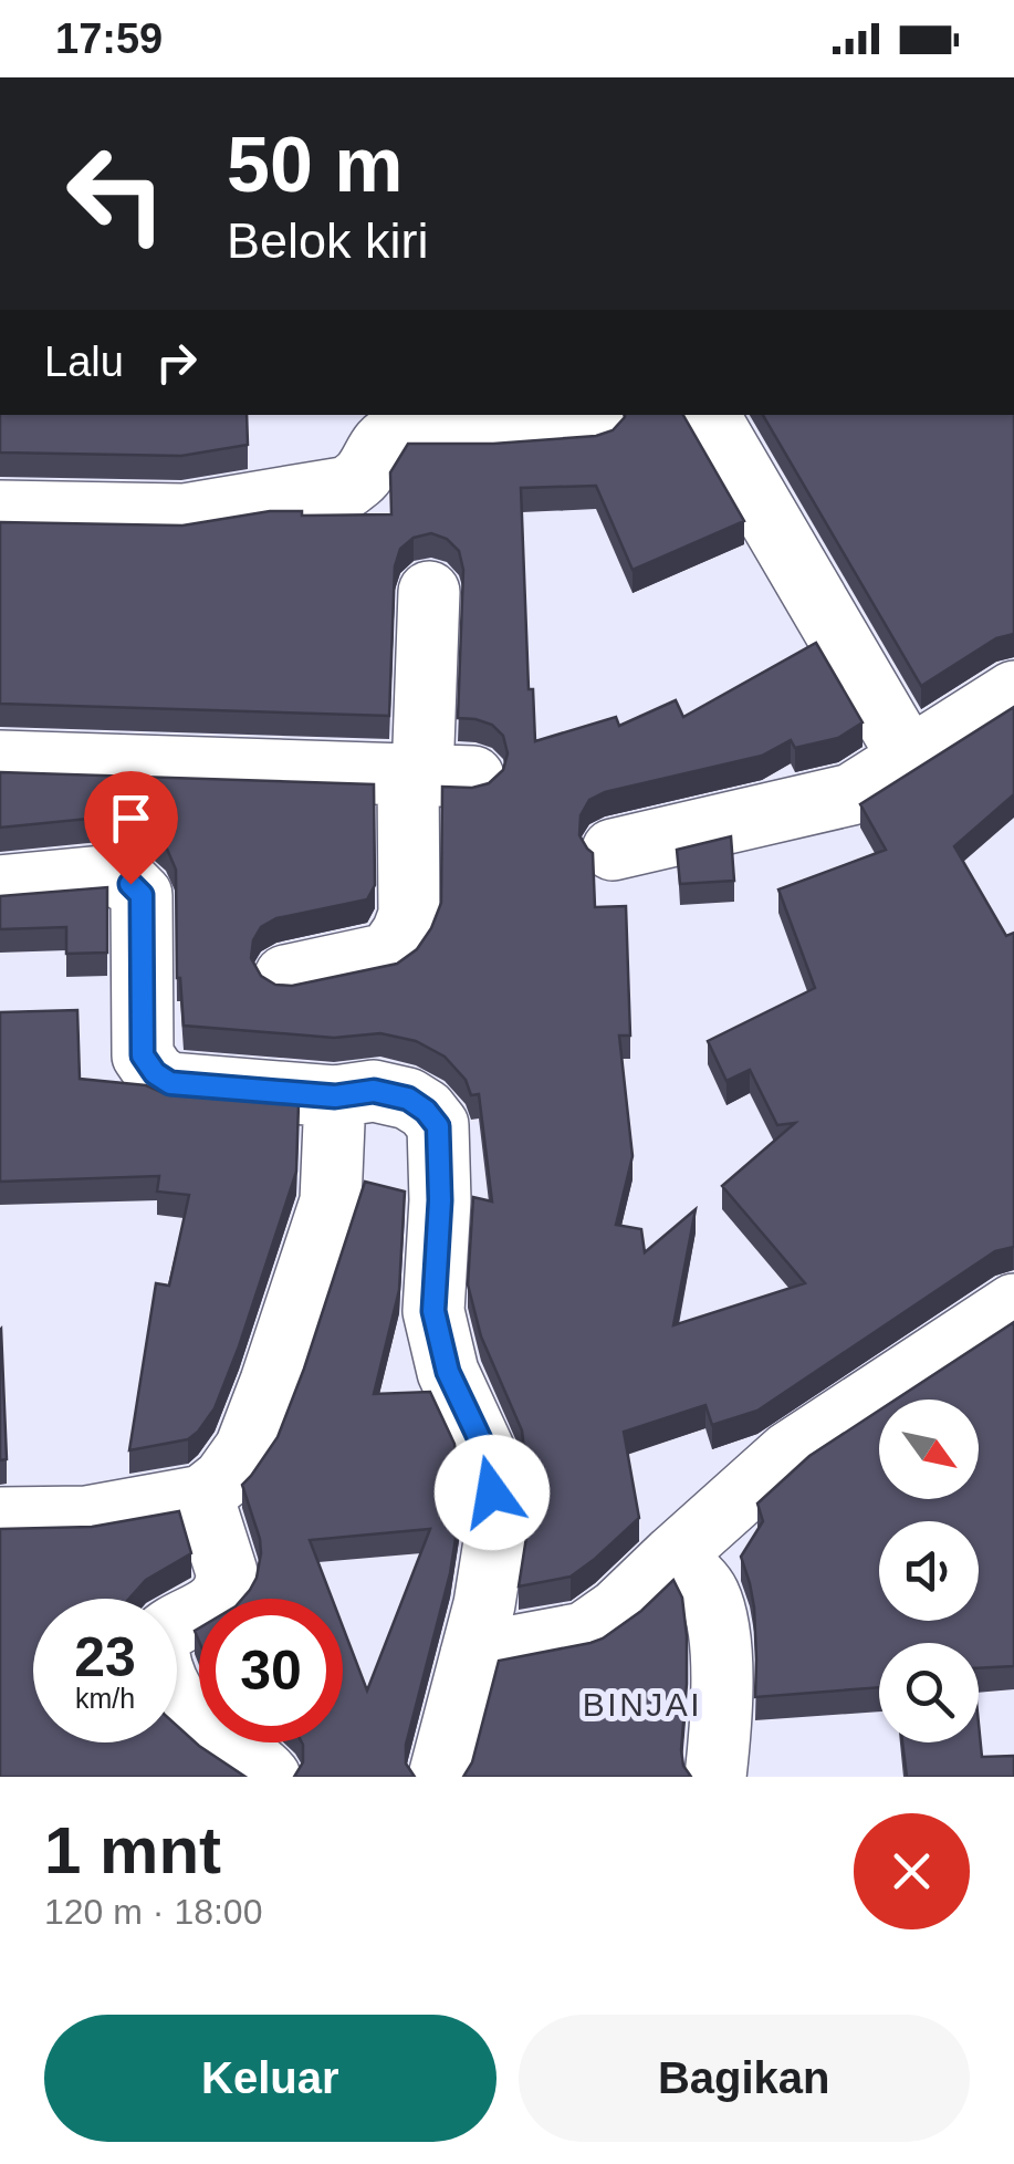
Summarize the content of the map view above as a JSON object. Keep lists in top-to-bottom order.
{
  "districts": ["BINJAI"],
  "north": "bottom right",
  "page": {
    "status": "17:59",
    "turn": ["50 m", "Belok kiri"],
    "then": "Lalu",
    "speed": "23 km/h",
    "limit": "30",
    "heading": ["1 mnt", "120 m · 18:00"],
    "buttons": ["Keluar", "Bagikan"]
  }
}
